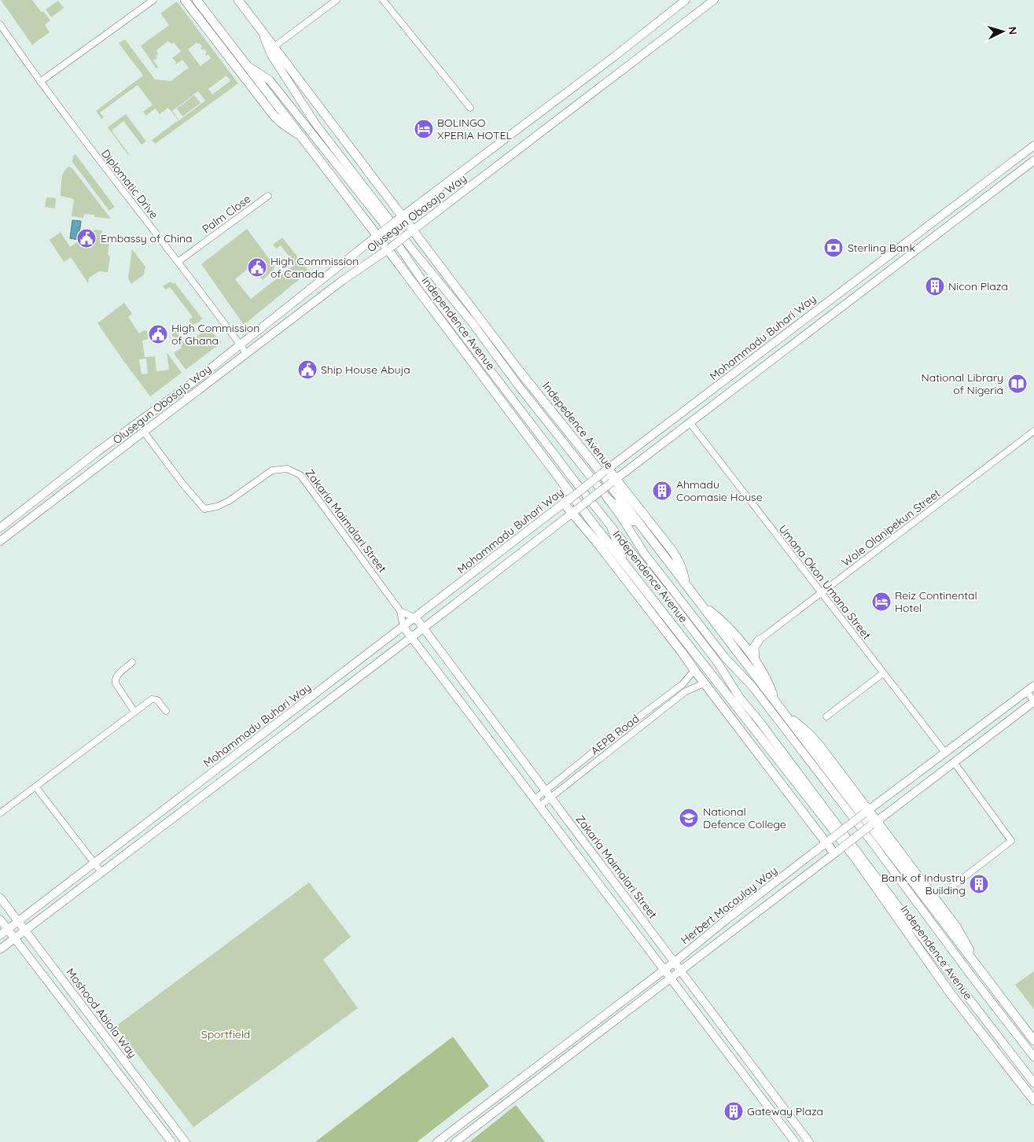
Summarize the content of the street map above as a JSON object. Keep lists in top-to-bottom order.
{
  "streets": {
    "main road": [
      "Olusegun Obasajo Way",
      "Independence Avenue",
      "Mohammadu Buhari Way",
      "Indepedence Avenue",
      "Zakaria Maimalari Street",
      "Herbert Macaulay Way",
      "Moshood Abiola Way"
    ],
    "street": [
      "Diplomatic Drive",
      "Palm Close",
      "Wole Olanipekun Street",
      "Umana Okon Umana Street",
      "AEPB Road"
    ]
  },
  "crossings": [
    ["Diplomatic Drive", "Olusegun Obasajo Way"],
    ["Diplomatic Drive", "Palm Close"],
    ["Olusegun Obasajo Way", "Independence Avenue"],
    ["Olusegun Obasajo Way", "Zakaria Maimalari Street"],
    ["Independence Avenue", "Indepedence Avenue"],
    ["Mohammadu Buhari Way", "Zakaria Maimalari Street"],
    ["Mohammadu Buhari Way", "Umana Okon Umana Street"],
    ["Mohammadu Buhari Way", "Moshood Abiola Way"],
    ["Zakaria Maimalari Street", "AEPB Road"],
    ["Zakaria Maimalari Street", "Herbert Macaulay Way"],
    ["Wole Olanipekun Street", "Umana Okon Umana Street"],
    ["Umana Okon Umana Street", "Herbert Macaulay Way"]
  ],
  "parks": ["Sportfield"],
  "places": {
    "hotel": ["BOLINGO XPERIA HOTEL", "Reiz Continental Hotel"],
    "public building": [
      "Embassy of China",
      "High Commission of Canada",
      "High Commission of Ghana",
      "Ship House Abuja"
    ],
    "bank": ["Sterling Bank"],
    "building": [
      "Nicon Plaza",
      "Ahmadu Coomasie House",
      "Bank of Industry Building",
      "Gateway Plaza"
    ],
    "library": ["National Library of Nigeria"],
    "school or university": ["National Defence College"]
  },
  "north": "right"
}
